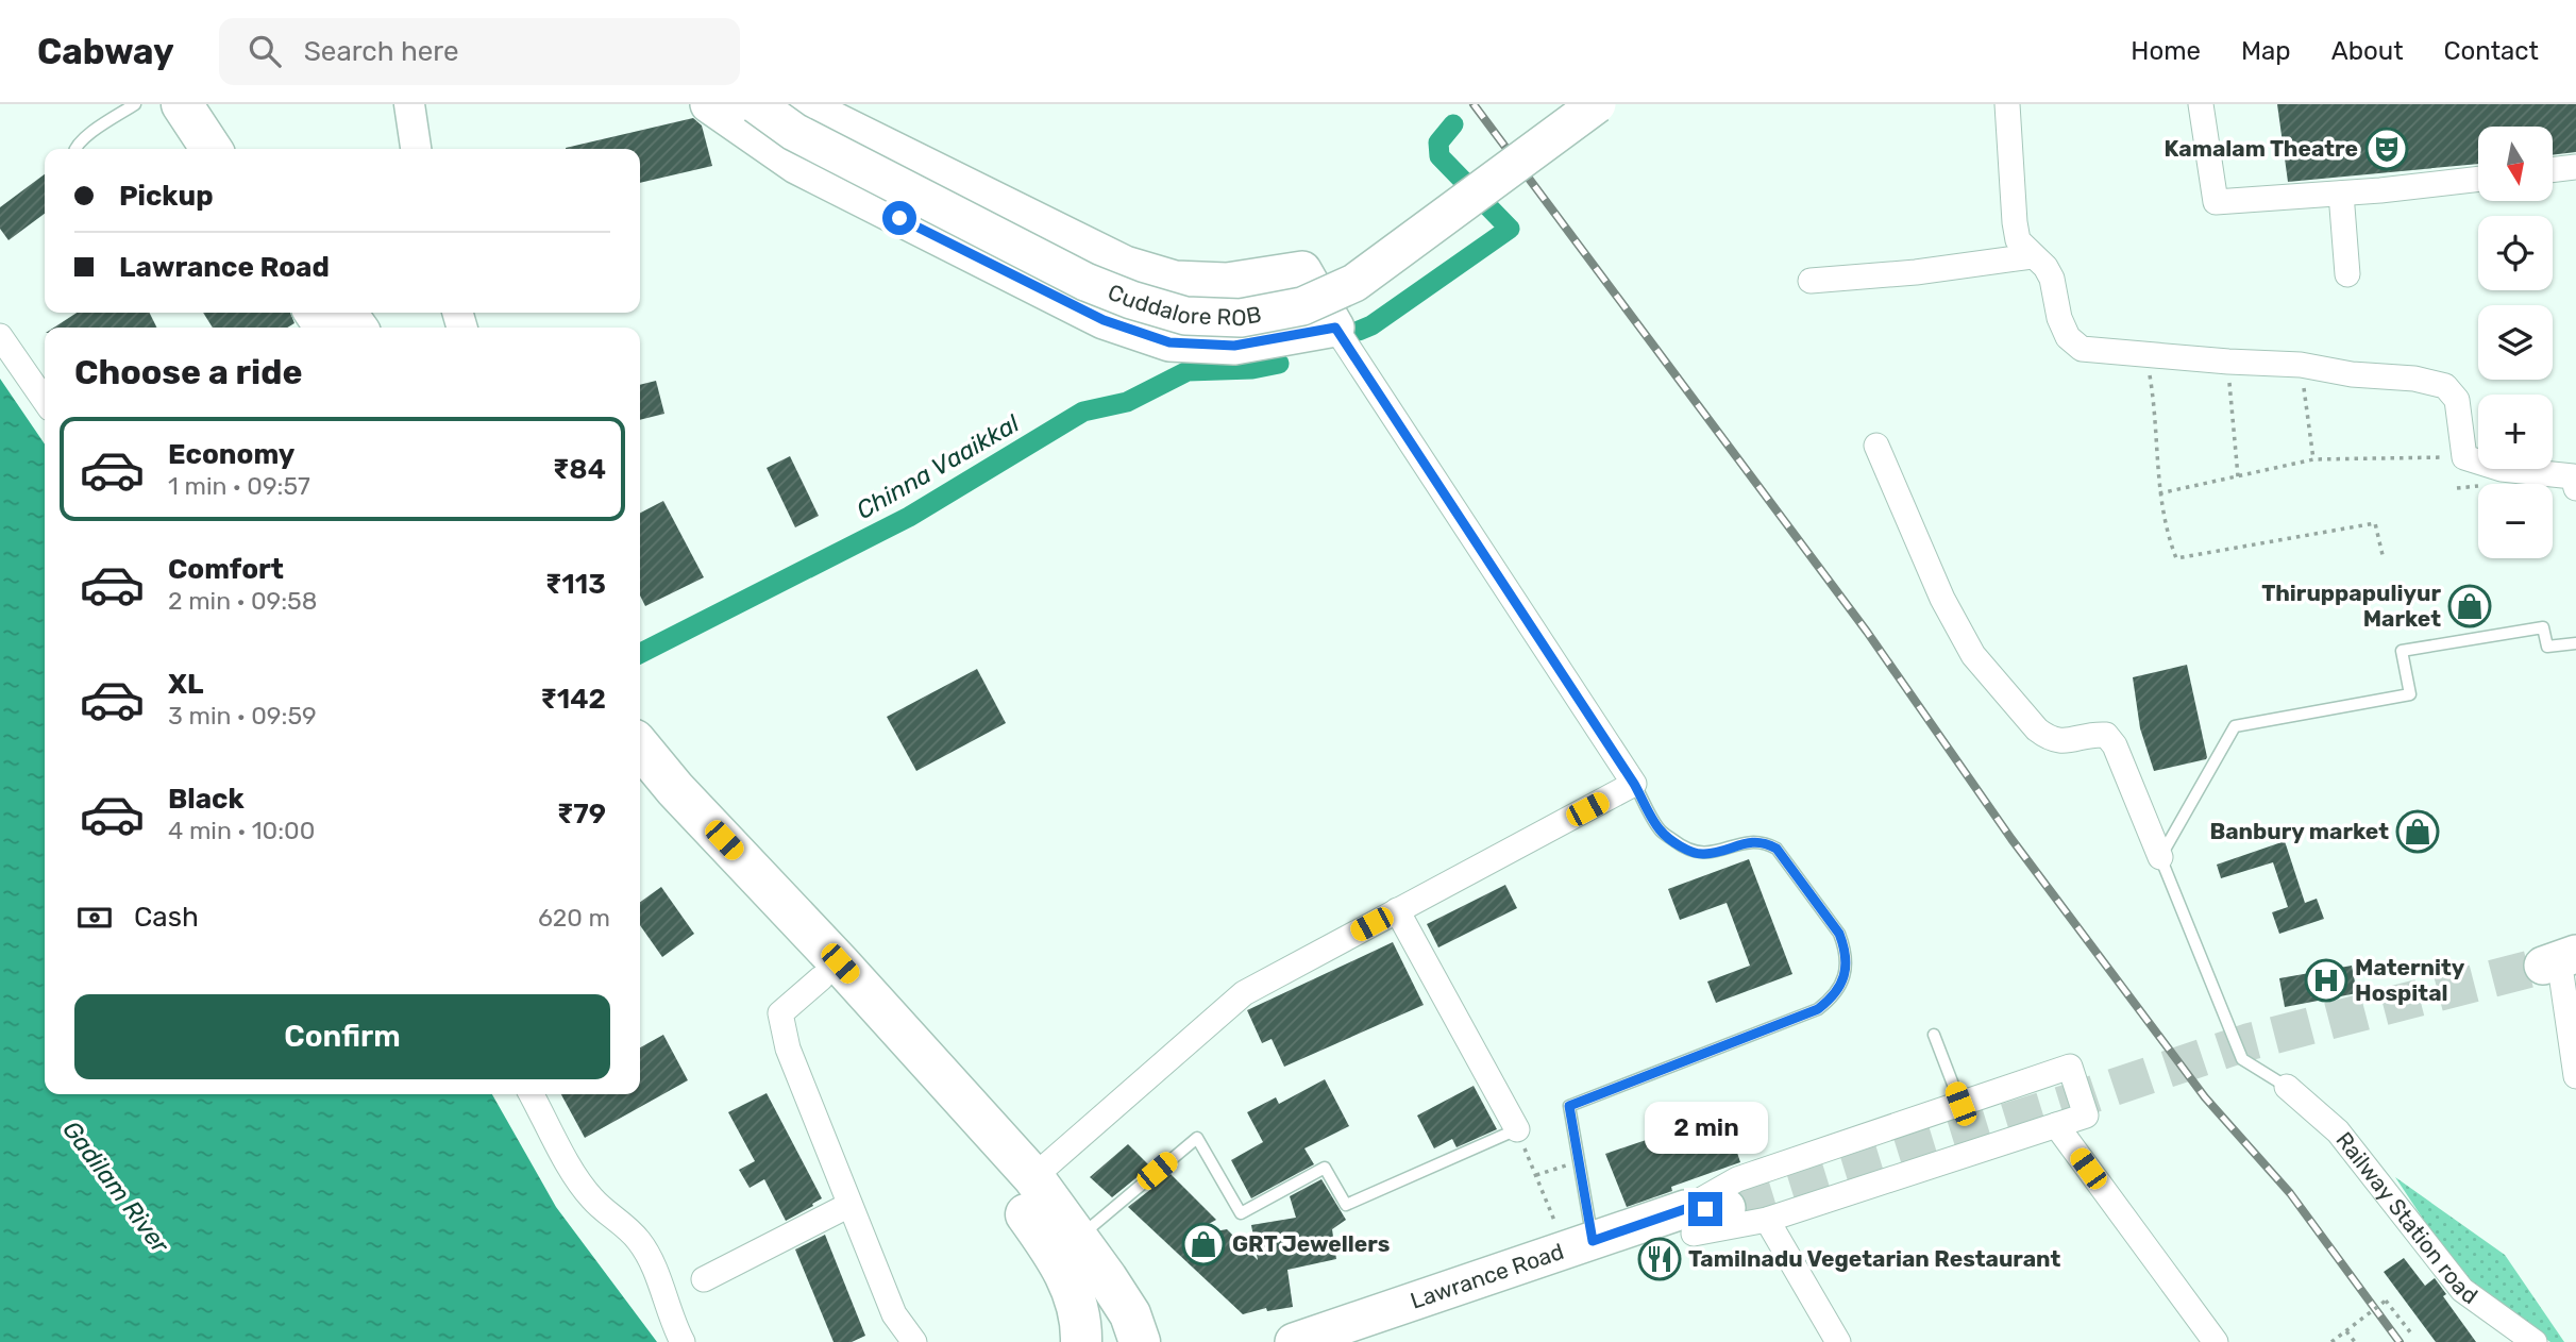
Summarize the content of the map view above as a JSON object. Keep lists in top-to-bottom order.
{
  "streets": {
    "main road": ["Cuddalore ROB", "Lawrance Road"],
    "street": ["Railway Station road"]
  },
  "water": ["Chinna Vaaikkal", "Gadilam River"],
  "places": {
    "theatre": ["Kamalam Theatre"],
    "shop": ["Thiruppapuliyur Market", "Banbury market", "GRT Jewellers"],
    "hospital": ["Maternity Hospital"],
    "restaurant": ["Tamilnadu Vegetarian Restaurant"]
  },
  "north": "bottom",
  "page": {
    "header": "Cabway",
    "search": "Search here",
    "nav": [
      "Home",
      "Map",
      "About",
      "Contact"
    ],
    "map_buttons": ["+", "−"],
    "banner": ["Pickup", "Lawrance Road"],
    "heading": "Choose a ride",
    "list": [
      {
        "name": "Economy",
        "note": "1 min · 09:57",
        "value": "₹84"
      },
      {
        "name": "Comfort",
        "note": "2 min · 09:58",
        "value": "₹113"
      },
      {
        "name": "XL",
        "note": "3 min · 09:59",
        "value": "₹142"
      },
      {
        "name": "Black",
        "note": "4 min · 10:00",
        "value": "₹79"
      }
    ],
    "pay": ["Cash", "620 m"],
    "buttons": "Confirm",
    "bubble": "2 min"
  }
}
